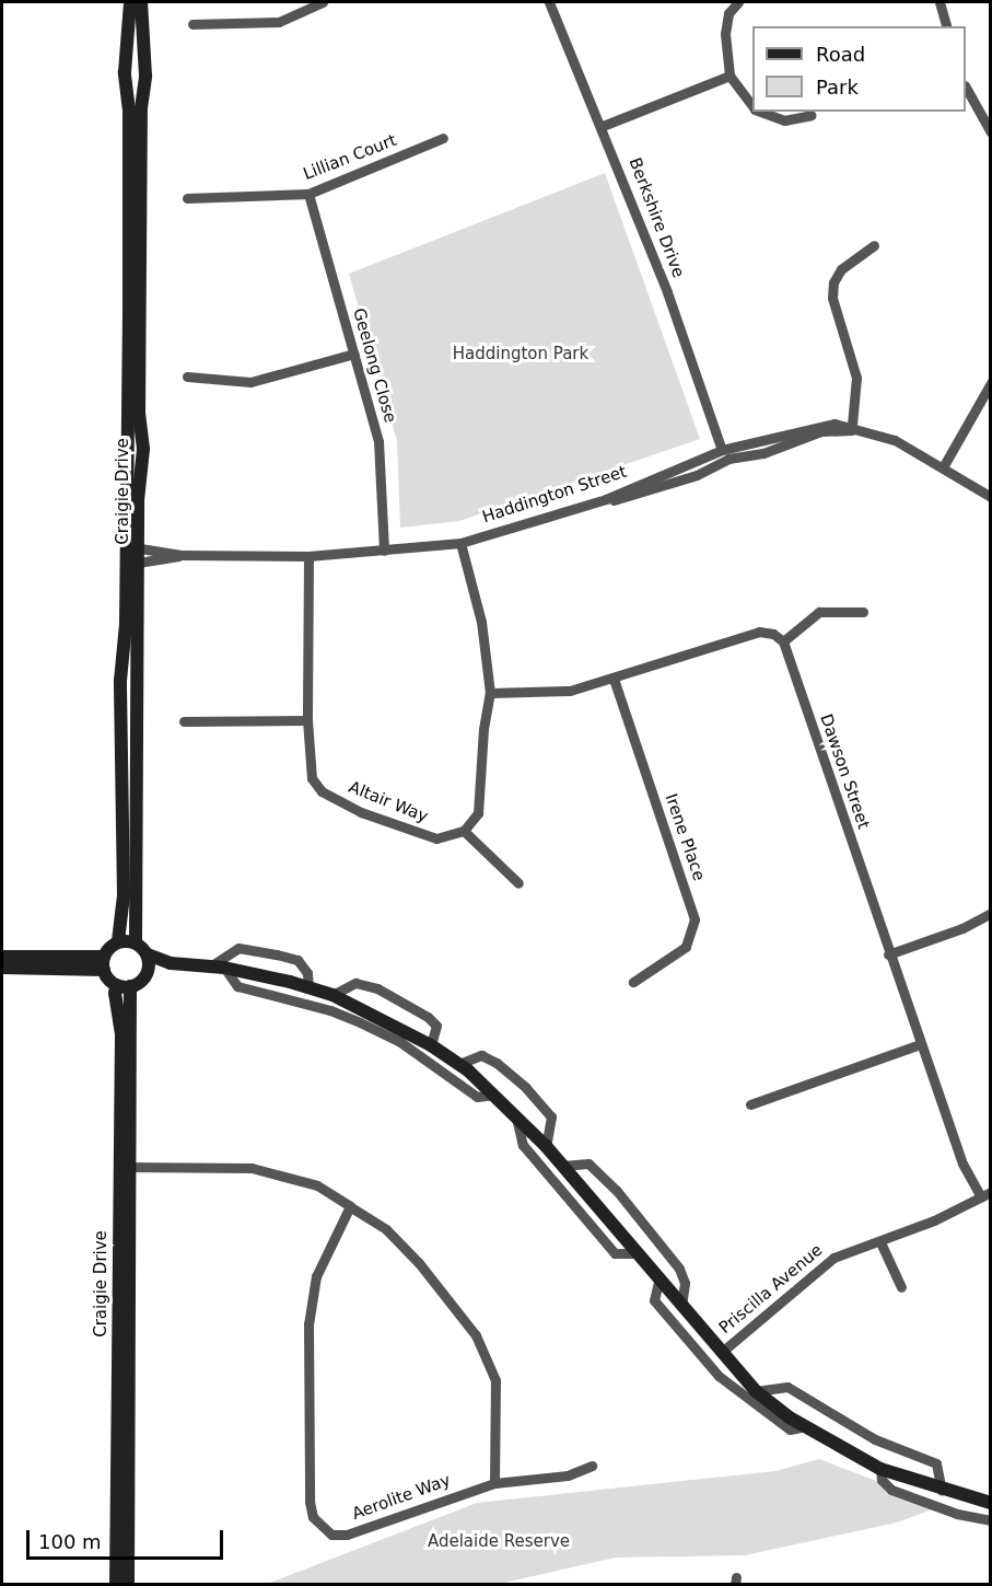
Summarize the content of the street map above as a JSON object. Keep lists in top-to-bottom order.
{
  "streets": {
    "main road": ["Craigie Drive"],
    "street": [
      "Lillian Court",
      "Berkshire Drive",
      "Geelong Close",
      "Haddington Street",
      "Dawson Street",
      "Altair Way",
      "Irene Place",
      "Priscilla Avenue",
      "Aerolite Way"
    ]
  },
  "crossings": [
    ["Lillian Court", "Geelong Close"],
    ["Berkshire Drive", "Haddington Street"],
    ["Geelong Close", "Haddington Street"],
    ["Craigie Drive", "Haddington Street"],
    ["Haddington Street", "Altair Way"],
    ["Dawson Street", "Priscilla Avenue"]
  ],
  "parks": ["Haddington Park", "Adelaide Reserve"],
  "legend": ["Road", "Park"],
  "scale_bar": "100 m"
}
